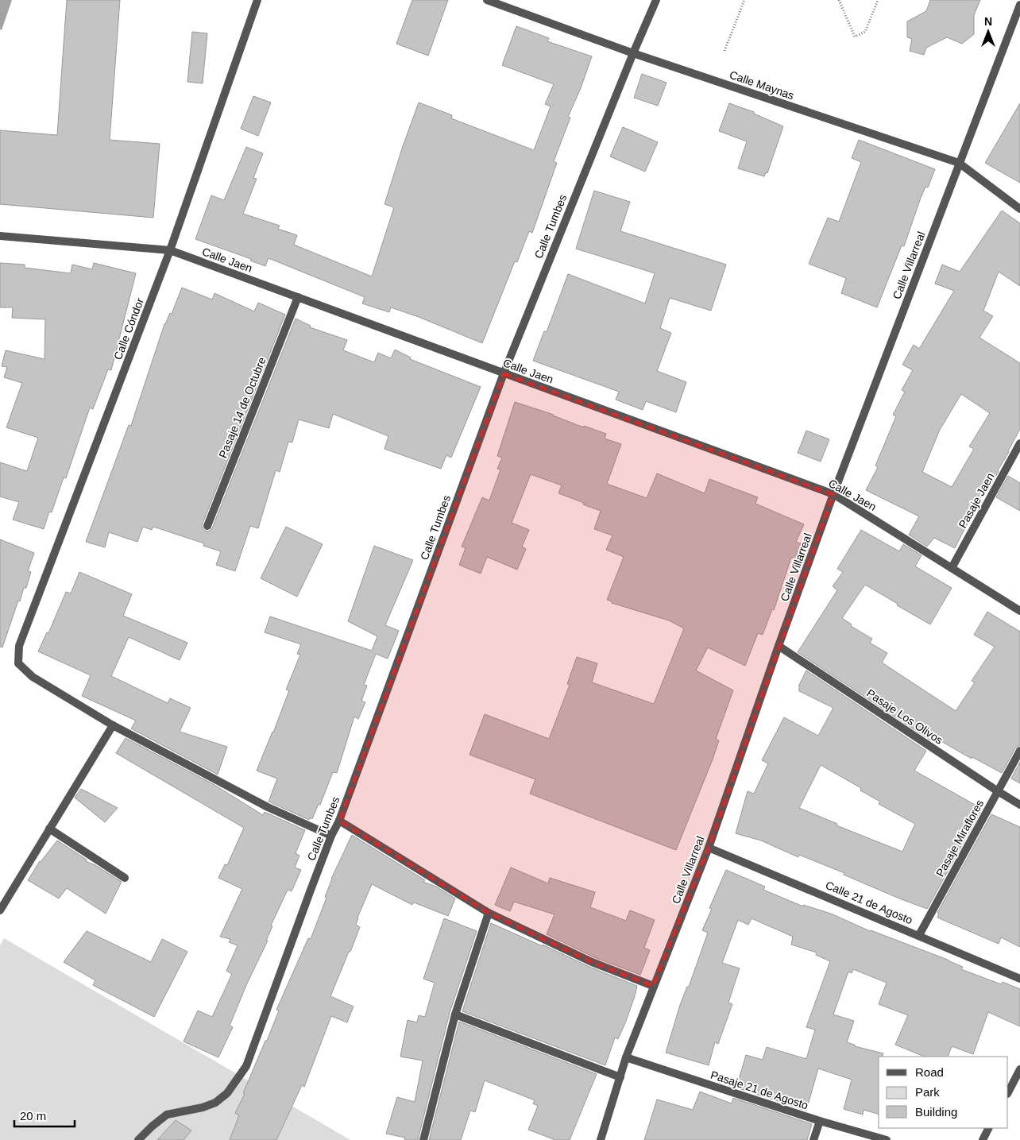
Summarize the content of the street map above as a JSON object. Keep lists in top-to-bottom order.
{
  "streets": {
    "street": [
      "Calle Maynas",
      "Calle Tumbes",
      "Calle Jaen",
      "Calle Villarreal",
      "Calle Cóndor",
      "Pasaje 14 de Octubre",
      "Pasaje Jaen",
      "Pasaje Los Olivos",
      "Pasaje Miraflores",
      "Calle 21 de Agosto",
      "Pasaje 21 de Agosto"
    ]
  },
  "crossings": [
    ["Calle Maynas", "Calle Tumbes"],
    ["Calle Maynas", "Calle Villarreal"],
    ["Calle Tumbes", "Calle Jaen"],
    ["Calle Jaen", "Calle Villarreal"],
    ["Calle Jaen", "Calle Cóndor"],
    ["Calle Jaen", "Pasaje 14 de Octubre"],
    ["Calle Jaen", "Pasaje Jaen"],
    ["Calle Villarreal", "Pasaje Los Olivos"],
    ["Calle Villarreal", "Calle 21 de Agosto"],
    ["Calle Villarreal", "Pasaje 21 de Agosto"],
    ["Pasaje Los Olivos", "Pasaje Miraflores"],
    ["Pasaje Miraflores", "Calle 21 de Agosto"]
  ],
  "legend": ["Road", "Park", "Building"],
  "scale_bar": "20 m",
  "north": "top"
}
